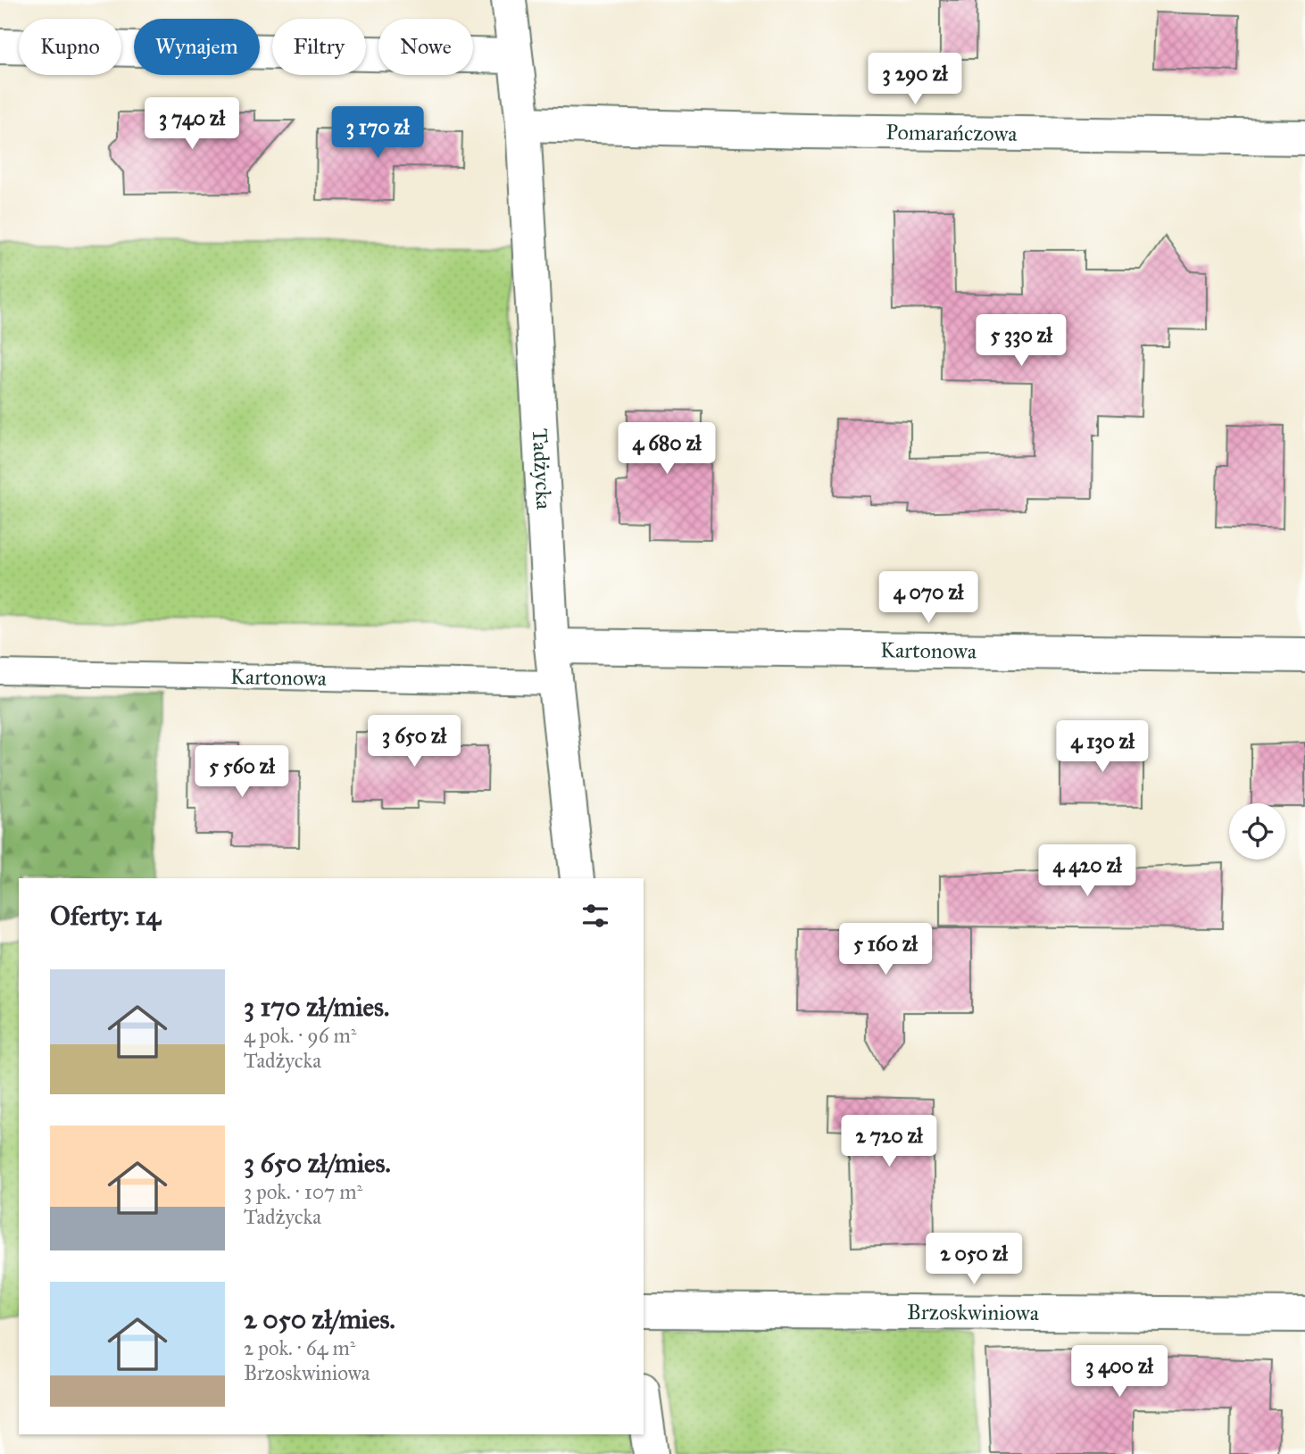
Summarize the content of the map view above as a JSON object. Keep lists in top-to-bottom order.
{
  "streets": {
    "street": [
      "Pomarańczowa",
      "Tadżycka",
      "Kartonowa",
      "Brzoskwiniowa"
    ]
  },
  "crossings": [
    ["Pomarańczowa", "Tadżycka"],
    ["Tadżycka", "Kartonowa"]
  ],
  "page": {
    "chip": [
      "Kupno",
      "Wynajem",
      "Filtry",
      "Nowe"
    ],
    "price": [
      "3 290 zł",
      "3 740 zł",
      "3 170 zł",
      "5 330 zł",
      "4 680 zł",
      "4 070 zł",
      "3 650 zł",
      "4 130 zł",
      "5 560 zł",
      "4 420 zł",
      "5 160 zł",
      "2 720 zł",
      "2 050 zł",
      "3 400 zł"
    ],
    "heading": "Oferty: 14",
    "list": [
      {
        "name": "3 170 zł/mies.",
        "note": "4 pok. · 96 m² · Tadżycka"
      },
      {
        "name": "3 650 zł/mies.",
        "note": "3 pok. · 107 m² · Tadżycka"
      },
      {
        "name": "2 050 zł/mies.",
        "note": "2 pok. · 64 m² · Brzoskwiniowa"
      }
    ]
  }
}
